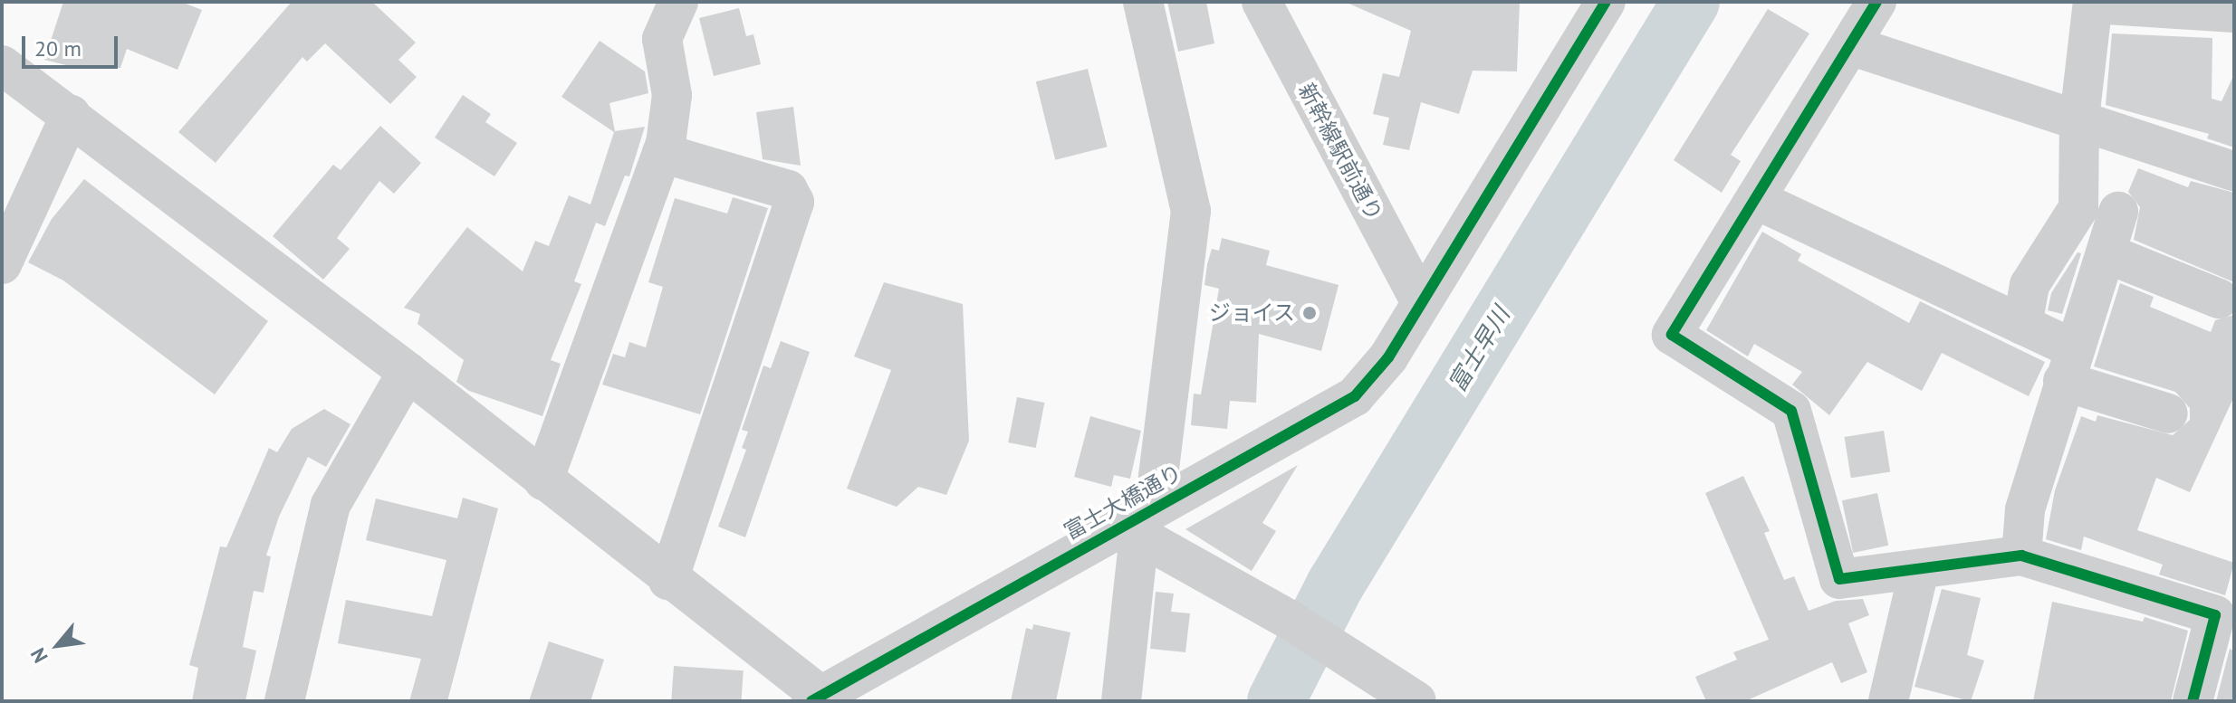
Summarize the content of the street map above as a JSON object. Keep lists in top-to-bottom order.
{
  "streets": {
    "street": ["新幹線駅前通り", "富士大橋通り"]
  },
  "crossings": [
    ["新幹線駅前通り", "富士大橋通り"]
  ],
  "water": ["富士早川"],
  "places": ["ジョイス"],
  "scale_bar": "20 m",
  "north": "bottom left"
}
